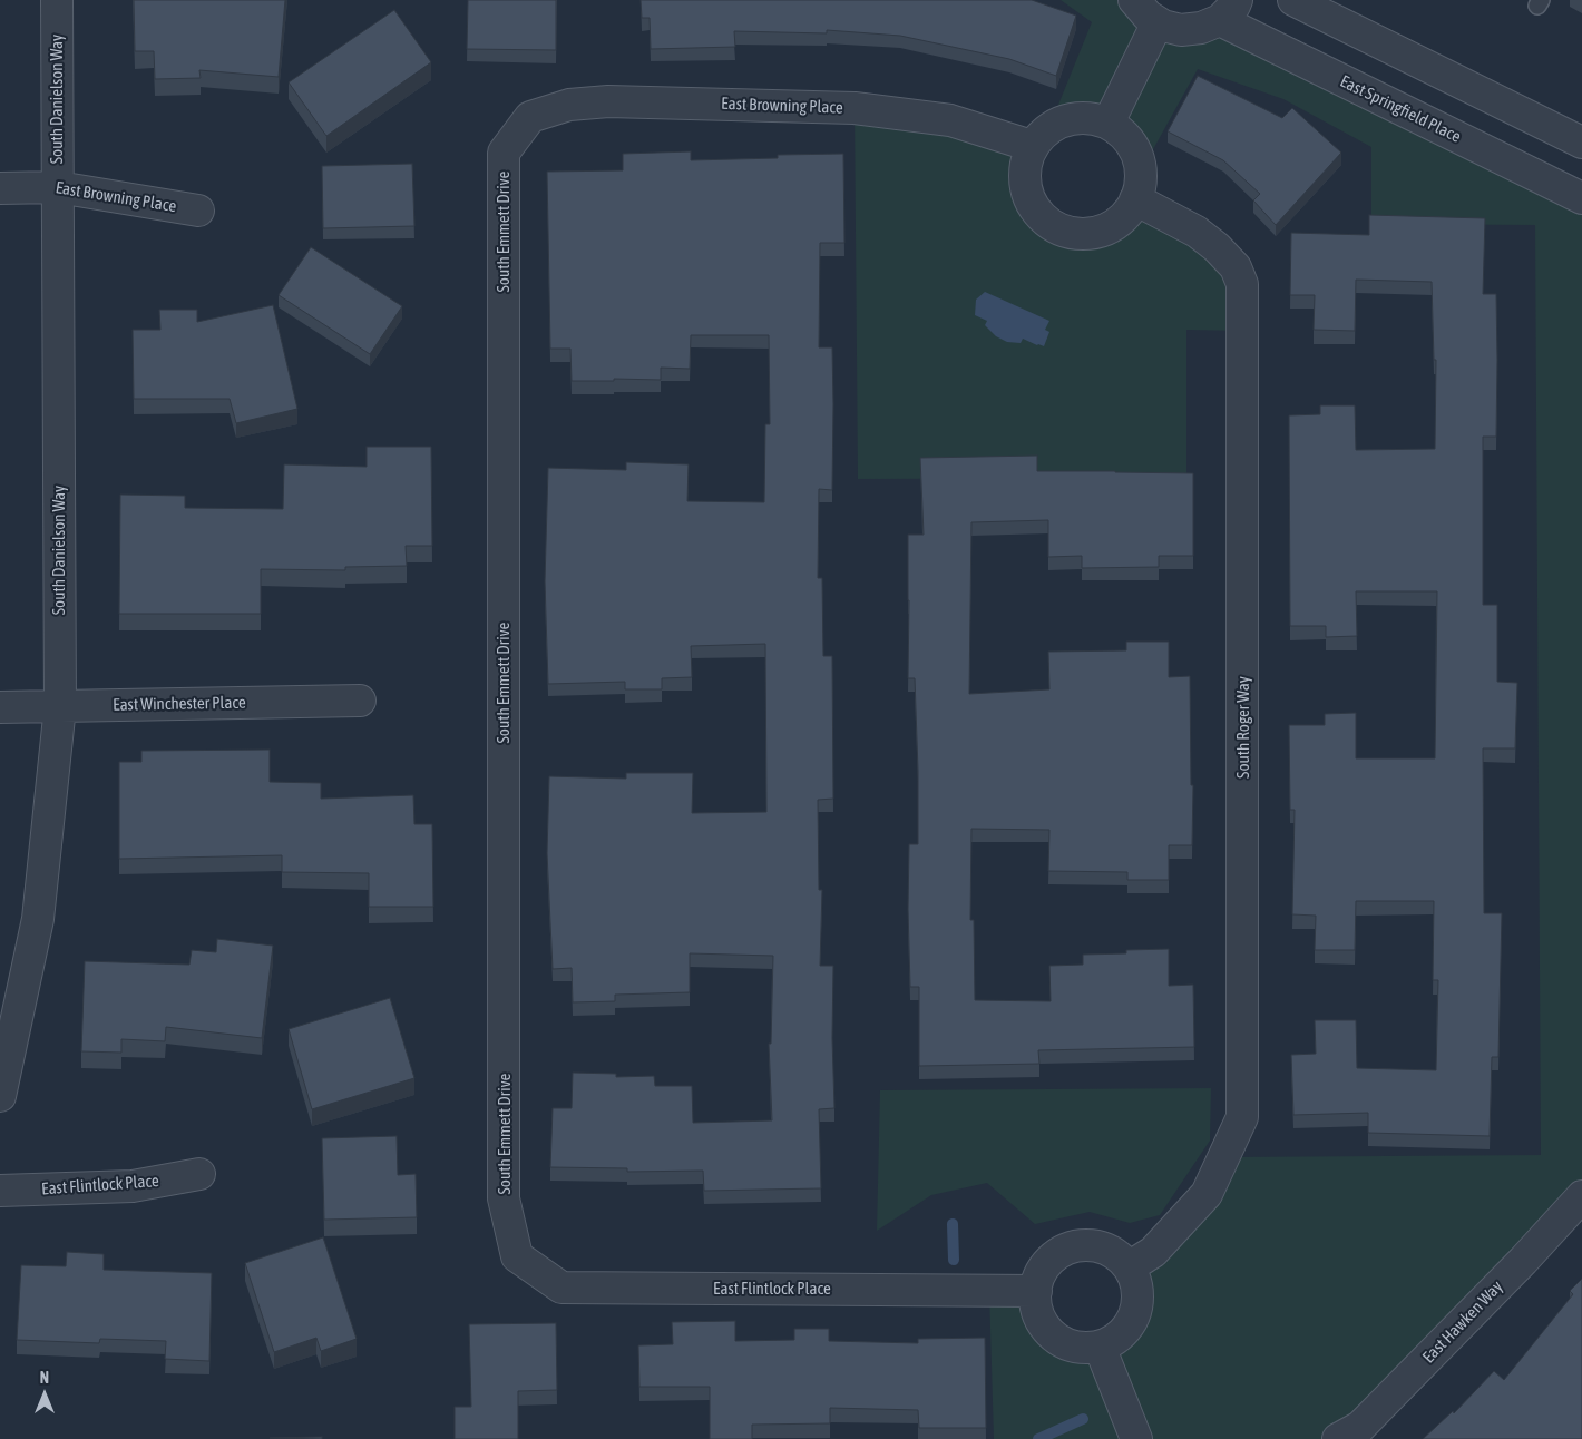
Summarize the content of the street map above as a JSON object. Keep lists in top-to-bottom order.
{
  "streets": {
    "street": [
      "South Danielson Way",
      "East Browning Place",
      "East Springfield Place",
      "South Emmett Drive",
      "East Winchester Place",
      "South Roger Way",
      "East Flintlock Place",
      "East Hawken Way"
    ]
  },
  "crossings": [
    ["South Danielson Way", "East Browning Place"],
    ["South Danielson Way", "East Winchester Place"],
    ["East Browning Place", "South Emmett Drive"],
    ["East Browning Place", "South Roger Way"],
    ["South Emmett Drive", "East Flintlock Place"],
    ["South Roger Way", "East Flintlock Place"]
  ],
  "north": "top"
}
